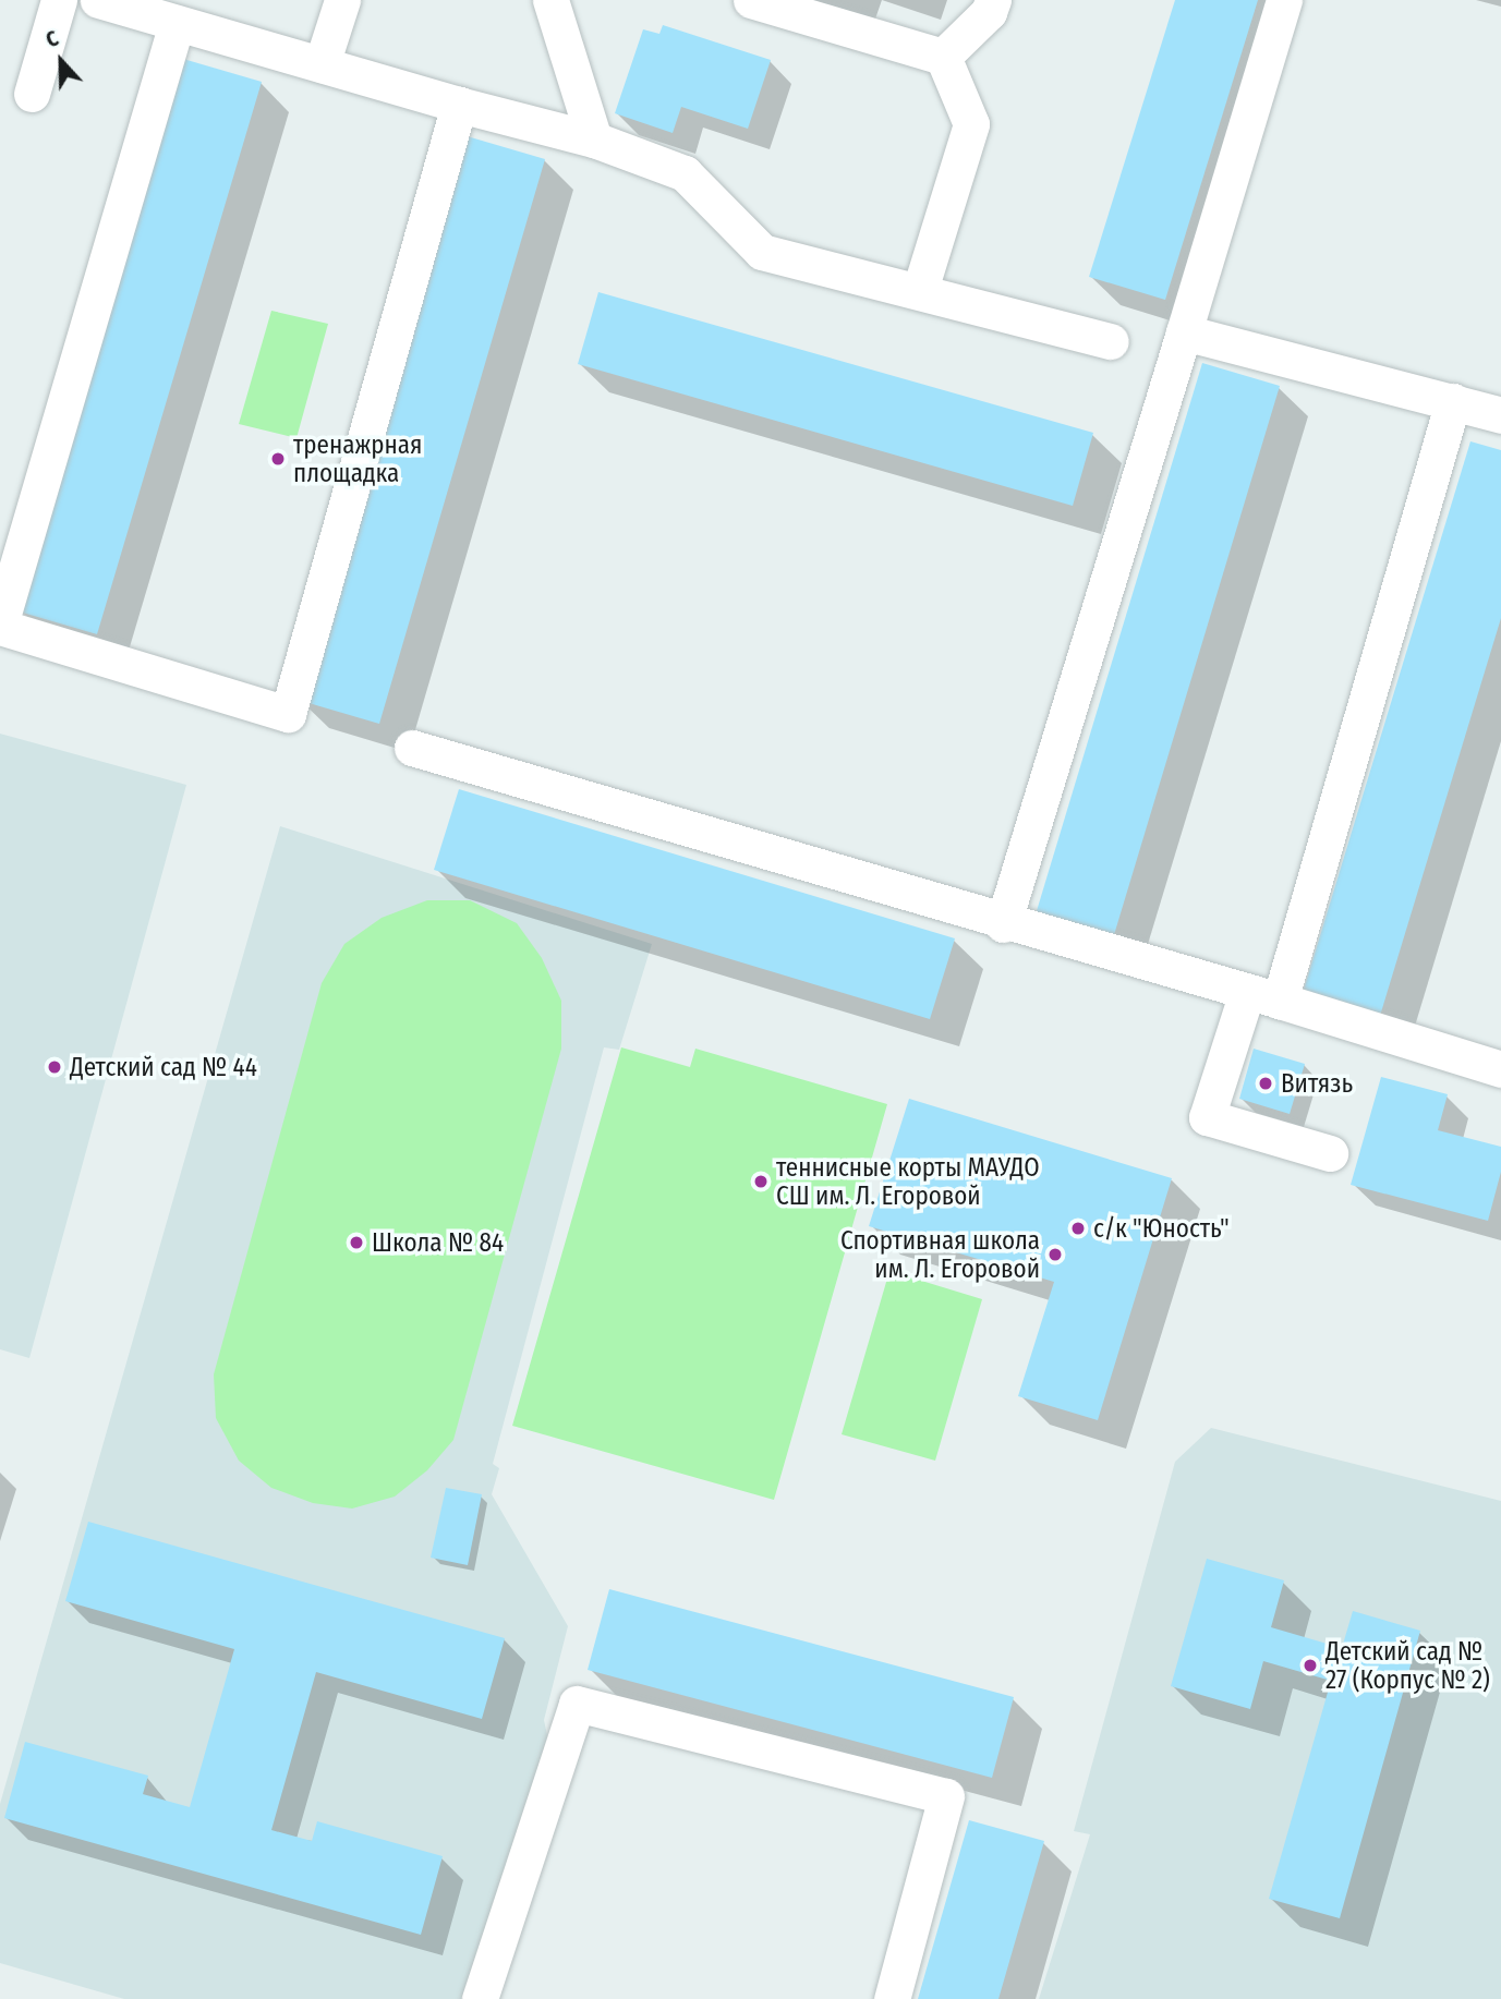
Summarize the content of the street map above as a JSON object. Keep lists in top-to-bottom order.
{
  "places": [
    "тренажрная площадка",
    "Детский сад № 44",
    "Витязь",
    "теннисные корты МАУДО СШ им. Л. Егоровой",
    "с/к \"Юность\"",
    "Школа № 84",
    "Спортивная школа им. Л. Егоровой",
    "Детский сад № 27 (Корпус № 2)"
  ],
  "north": "top"
}
